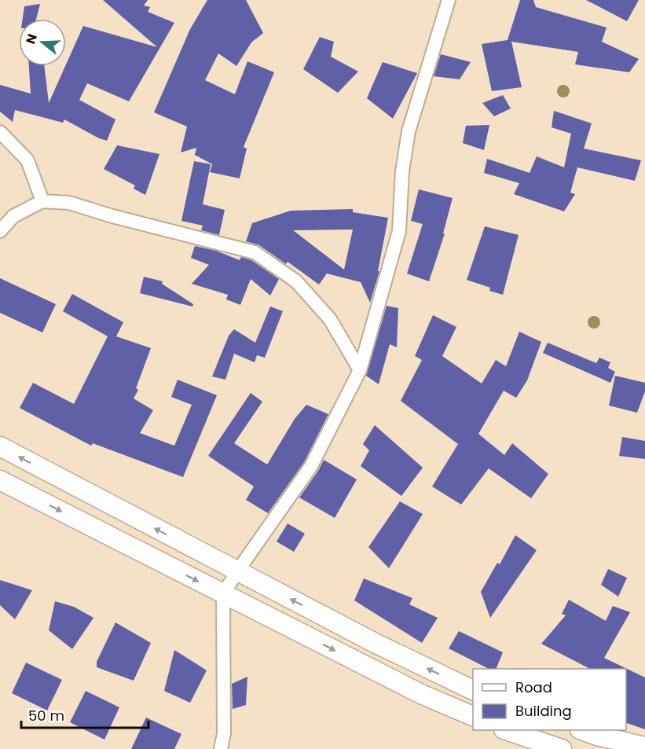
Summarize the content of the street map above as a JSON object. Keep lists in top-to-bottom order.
{
  "legend": ["Road", "Building"],
  "scale_bar": "50 m",
  "north": "left"
}
